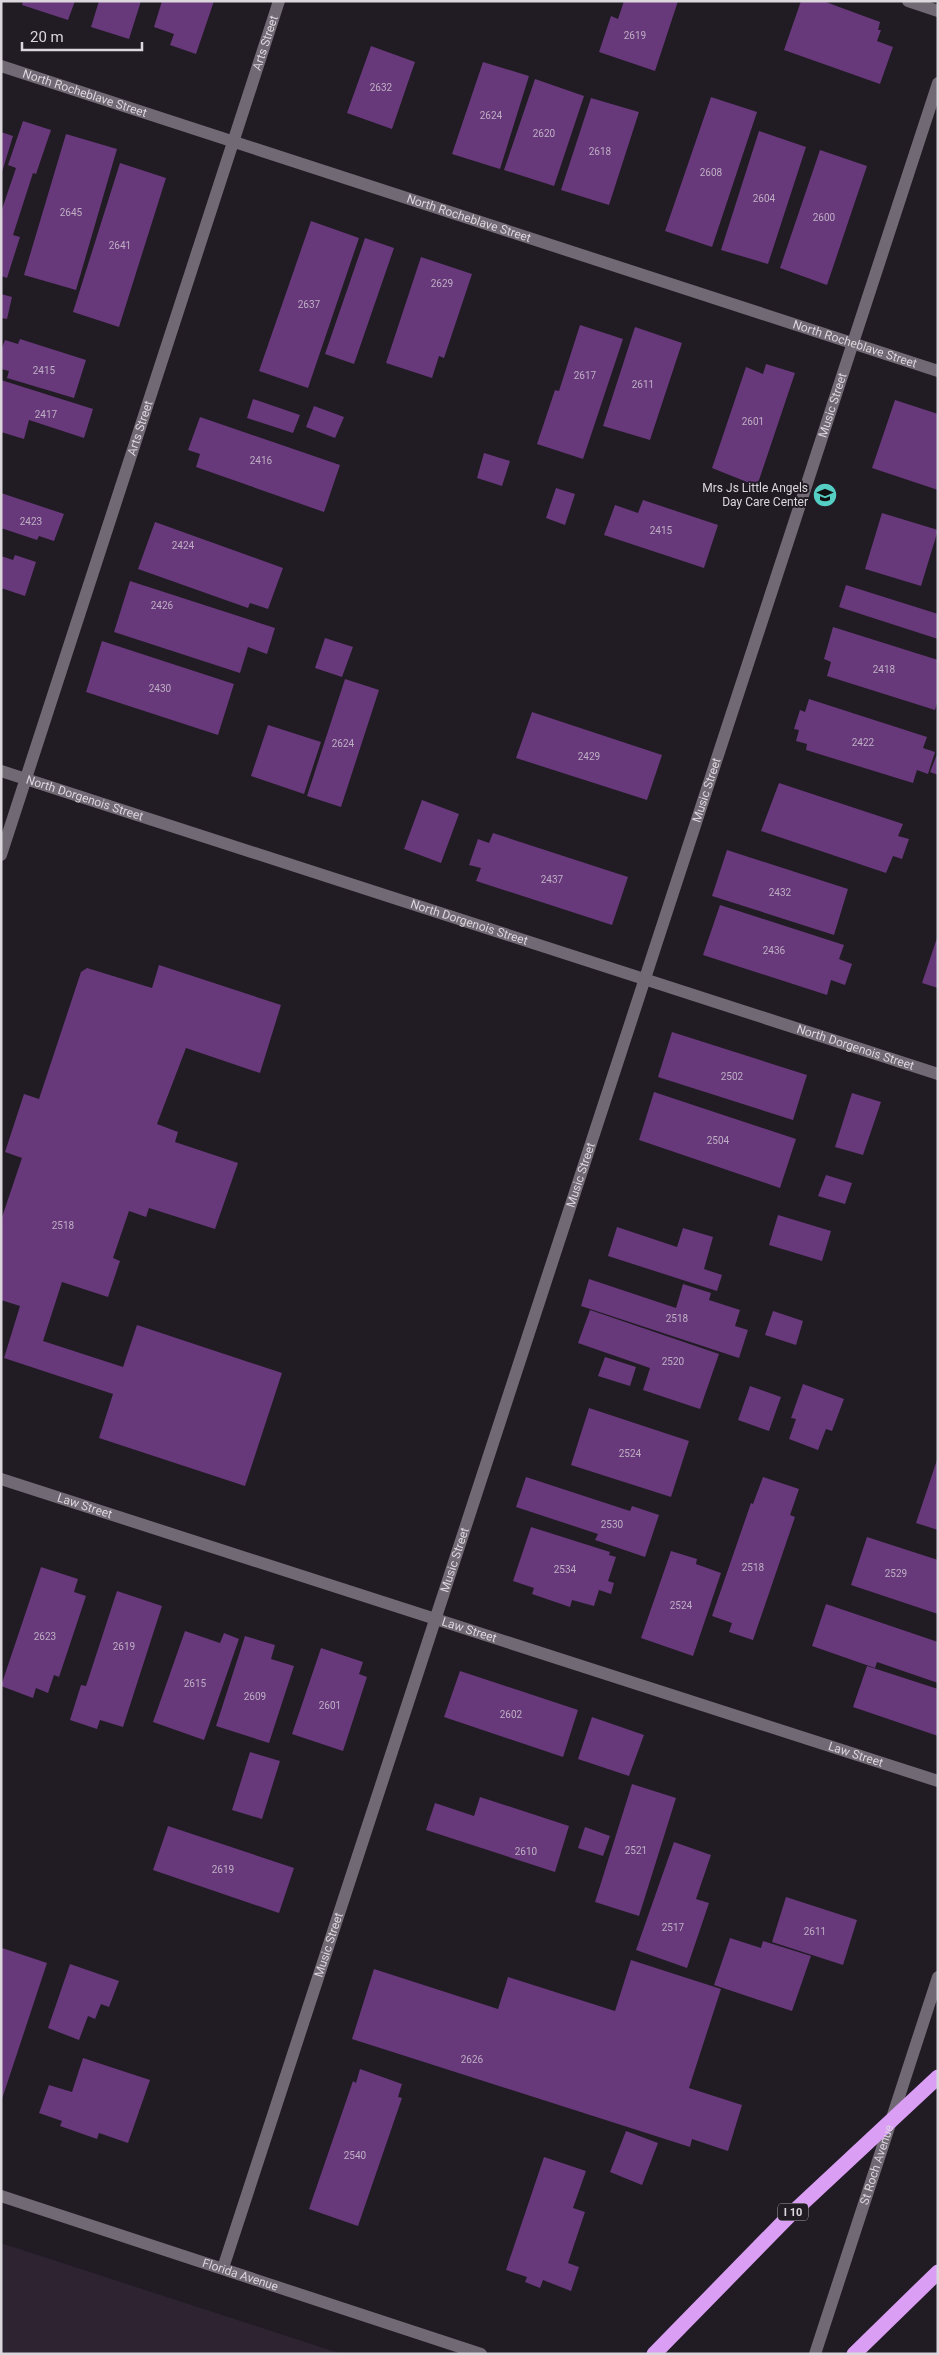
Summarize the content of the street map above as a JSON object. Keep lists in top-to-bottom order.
{
  "streets": {
    "highway": ["I 10"],
    "street": [
      "Arts Street",
      "North Rocheblave Street",
      "Music Street",
      "North Dorgenois Street",
      "Law Street",
      "St Roch Avenue",
      "Florida Avenue"
    ]
  },
  "crossings": [
    ["Arts Street", "North Rocheblave Street"],
    ["Arts Street", "North Dorgenois Street"],
    ["North Rocheblave Street", "Music Street"],
    ["Music Street", "North Dorgenois Street"],
    ["Music Street", "Law Street"],
    ["Music Street", "Florida Avenue"]
  ],
  "places": {
    "school or university": ["Mrs Js Little Angels Day Care Center"]
  },
  "house_numbers": [
    "2619",
    "2632",
    "2624",
    "2620",
    "2618",
    "2608",
    "2604",
    "2645",
    "2600",
    "2641",
    "2629",
    "2637",
    "2415",
    "2617",
    "2611",
    "2417",
    "2601",
    "2416",
    "2423",
    "2415",
    "2424",
    "2426",
    "2418",
    "2430",
    "2422",
    "2624",
    "2429",
    "2437",
    "2432",
    "2436",
    "2502",
    "2504",
    "2518",
    "2518",
    "2520",
    "2524",
    "2530",
    "2518",
    "2534",
    "2529",
    "2524",
    "2623",
    "2619",
    "2615",
    "2609",
    "2601",
    "2602",
    "2521",
    "2610",
    "2619",
    "2517",
    "2611",
    "2626",
    "2540"
  ],
  "scale_bar": "20 m"
}
